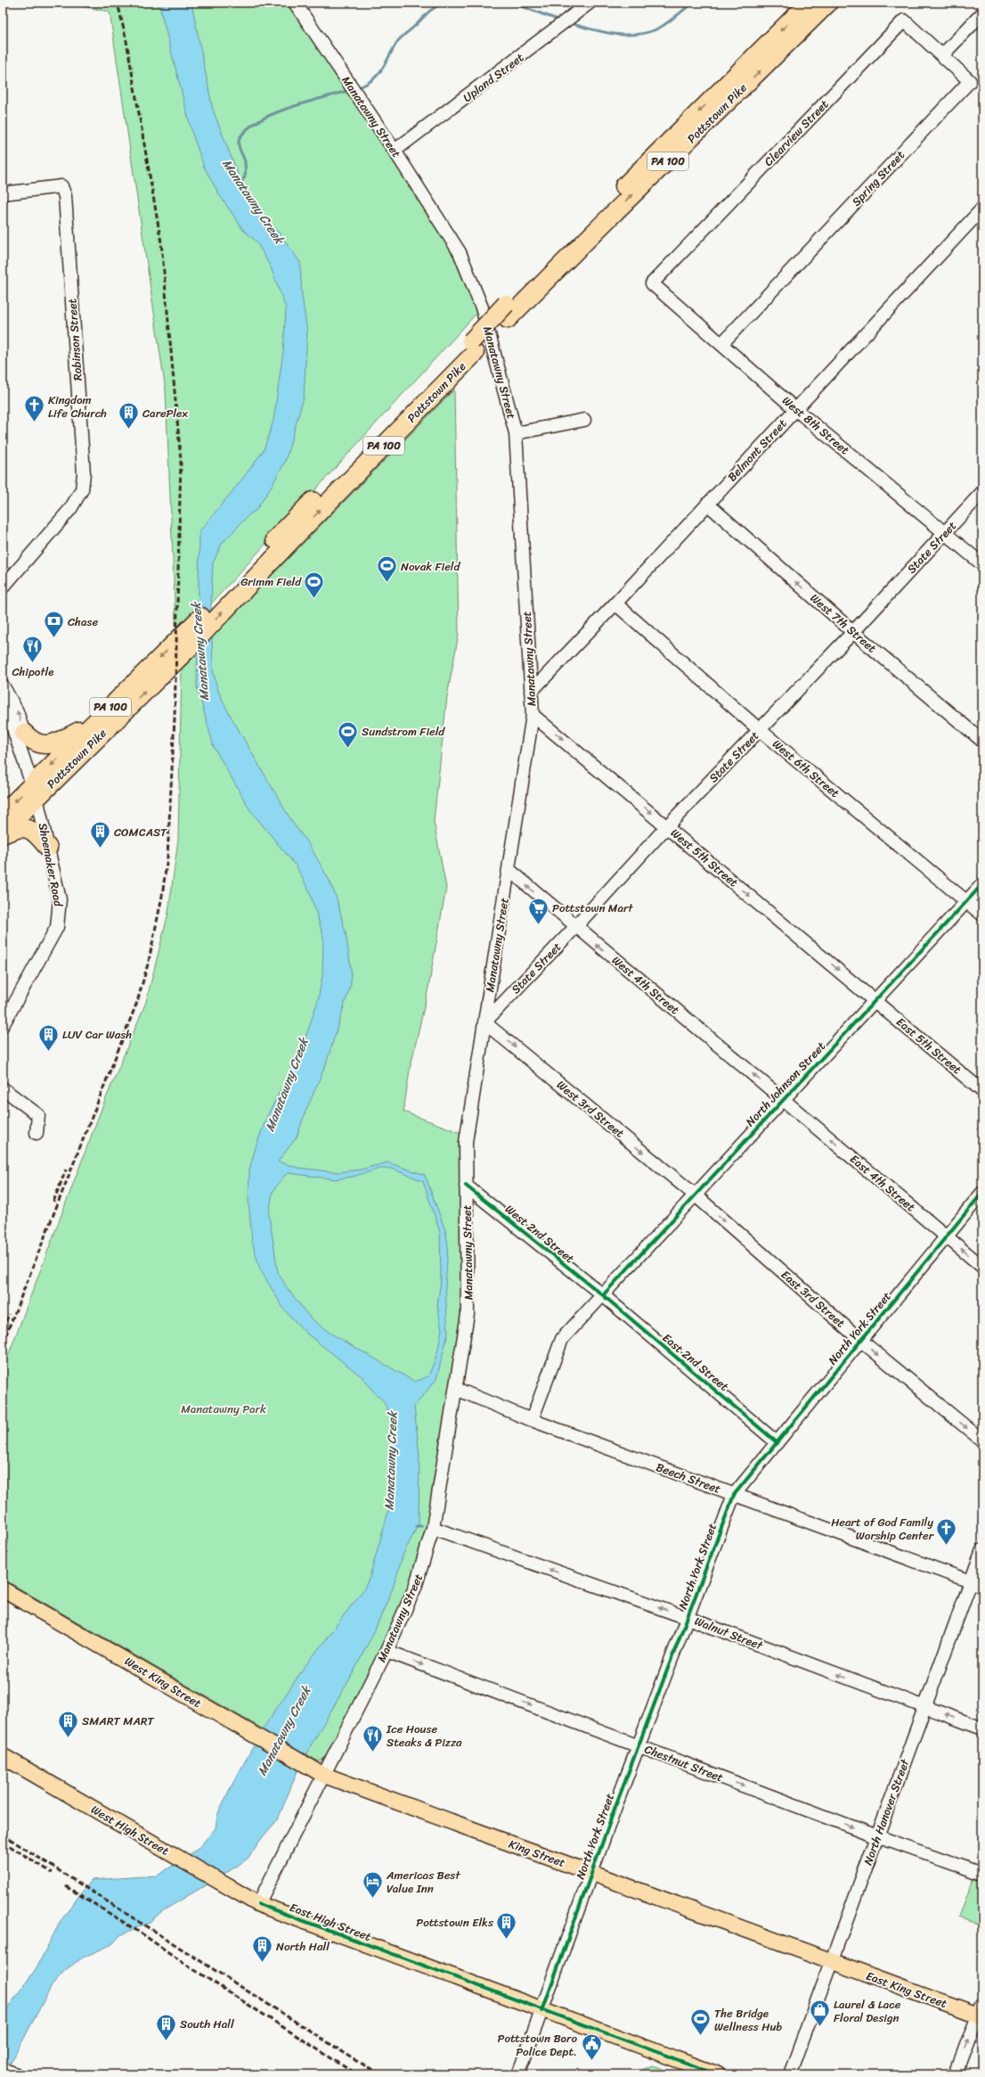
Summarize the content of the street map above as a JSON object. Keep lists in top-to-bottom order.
{
  "streets": {
    "highway": ["Pottstown Pike", "PA 100"],
    "main road": [
      "West King Street",
      "West High Street",
      "King Street",
      "East High Street",
      "East King Street"
    ],
    "street": [
      "Upland Street",
      "Manatawny Street",
      "Clearview Street",
      "Spring Street",
      "Robinson Street",
      "West 8th Street",
      "Belmont Street",
      "State Street",
      "West 7th Street",
      "West 6th Street",
      "West 5th Street",
      "Shoemaker Road",
      "West 4th Street",
      "East 5th Street",
      "North Johnson Street",
      "West 3rd Street",
      "East 4th Street",
      "West 2nd Street",
      "East 3rd Street",
      "North York Street",
      "East 2nd Street",
      "Beech Street",
      "Walnut Street",
      "Chestnut Street",
      "North Hanover Street"
    ]
  },
  "crossings": [
    ["Upland Street", "Manatawny Street"],
    ["Pottstown Pike", "Shoemaker Road"],
    ["Manatawny Street", "Belmont Street"],
    ["Manatawny Street", "State Street"],
    ["Manatawny Street", "West 5th Street"],
    ["Manatawny Street", "West 4th Street"],
    ["Manatawny Street", "West 3rd Street"],
    ["Manatawny Street", "West 2nd Street"],
    ["Manatawny Street", "Beech Street"],
    ["Manatawny Street", "Walnut Street"],
    ["Manatawny Street", "West King Street"],
    ["Manatawny Street", "Chestnut Street"],
    ["Manatawny Street", "West High Street"],
    ["Manatawny Street", "King Street"],
    ["Manatawny Street", "East High Street"],
    ["Clearview Street", "Spring Street"],
    ["Clearview Street", "West 8th Street"],
    ["Spring Street", "West 8th Street"],
    ["West 8th Street", "Belmont Street"],
    ["West 8th Street", "State Street"],
    ["Belmont Street", "West 7th Street"],
    ["Belmont Street", "West 6th Street"],
    ["State Street", "West 7th Street"],
    ["State Street", "West 6th Street"],
    ["State Street", "West 5th Street"],
    ["State Street", "West 4th Street"],
    ["State Street", "West 3rd Street"],
    ["West 6th Street", "North Johnson Street"],
    ["West 5th Street", "East 5th Street"],
    ["West 5th Street", "North Johnson Street"],
    ["West 4th Street", "North Johnson Street"],
    ["West 4th Street", "East 4th Street"],
    ["East 5th Street", "North Johnson Street"],
    ["North Johnson Street", "West 3rd Street"],
    ["North Johnson Street", "East 4th Street"],
    ["North Johnson Street", "West 2nd Street"],
    ["North Johnson Street", "East 3rd Street"],
    ["North Johnson Street", "East 2nd Street"],
    ["North Johnson Street", "Beech Street"],
    ["West 3rd Street", "East 3rd Street"],
    ["East 4th Street", "North York Street"],
    ["West 2nd Street", "East 2nd Street"],
    ["East 3rd Street", "North York Street"],
    ["North York Street", "East 2nd Street"],
    ["North York Street", "Beech Street"],
    ["North York Street", "Walnut Street"],
    ["North York Street", "Chestnut Street"],
    ["North York Street", "King Street"],
    ["North York Street", "East High Street"],
    ["Beech Street", "North Hanover Street"],
    ["Walnut Street", "North Hanover Street"],
    ["West King Street", "King Street"],
    ["Chestnut Street", "North Hanover Street"],
    ["North Hanover Street", "King Street"],
    ["North Hanover Street", "East King Street"],
    ["West High Street", "East High Street"],
    ["King Street", "East King Street"]
  ],
  "one_way": [
    "West 7th Street",
    "West 5th Street",
    "West 4th Street",
    "West 3rd Street",
    "East 4th Street",
    "East 3rd Street",
    "Walnut Street",
    "Chestnut Street"
  ],
  "water": ["Manatawny Creek"],
  "parks": ["Manatawny Park"],
  "places": {
    "church": ["Kingdom Life Church", "Heart of God Family Worship Center"],
    "building": [
      "CarePlex",
      "COMCAST",
      "LUV Car Wash",
      "SMART MART",
      "Pottstown Elks",
      "North Hall",
      "South Hall"
    ],
    "sports": [
      "Novak Field",
      "Grimm Field",
      "Sundstrom Field",
      "The Bridge Wellness Hub"
    ],
    "bank": ["Chase"],
    "restaurant": ["Chipotle", "Ice House Steaks & Pizza"],
    "supermarket": ["Pottstown Mart"],
    "hotel": ["Americas Best Value Inn"],
    "shop": ["Laurel & Lace Floral Design"],
    "public building": ["Pottstown Boro Police Dept."]
  }
}
